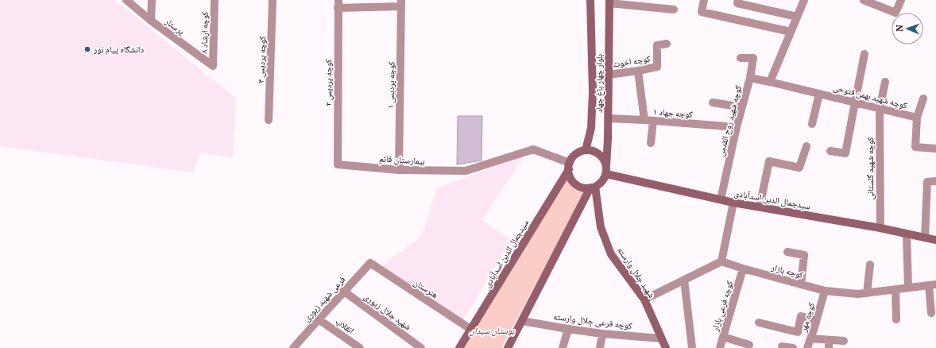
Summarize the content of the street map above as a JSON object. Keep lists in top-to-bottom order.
{
  "streets": {
    "main road": ["بلوار چهار باغ جهاد", "سیدجمال الدین اسدآبادی", "شهید جلال وارسته"],
    "street": [
      "پرستار",
      "کوچه ارشاد ۸",
      "کوچه پردیس ۳",
      "کوچه اخوت",
      "کوچه پردیس ۲",
      "کوچه پردیس ۱",
      "کوچه شهید بهمن فتوحی",
      "کوچه جهاد ۱",
      "کوچه شهید روح القدس",
      "بیمارستان قائم",
      "کوچه شهید گلستانی",
      "کوچه بازار",
      "هنرستان",
      "فرعی شهید زیوری",
      "کوچه فرعی بازار",
      "شهید جلال زیوری",
      "کوچه مهر",
      "کوچه فرعی جلال وارسته",
      "انقلاب"
    ]
  },
  "crossings": [
    ["پرستار", "کوچه ارشاد ۸"],
    ["کوچه اخوت", "بلوار چهار باغ جهاد"],
    ["کوچه پردیس ۲", "بیمارستان قائم"],
    ["بلوار چهار باغ جهاد", "کوچه جهاد ۱"],
    ["بلوار چهار باغ جهاد", "بیمارستان قائم"],
    ["بلوار چهار باغ جهاد", "سیدجمال الدین اسدآبادی"],
    ["بلوار چهار باغ جهاد", "شهید جلال وارسته"],
    ["کوچه پردیس ۱", "بیمارستان قائم"],
    ["کوچه شهید بهمن فتوحی", "کوچه شهید روح القدس"],
    ["کوچه شهید بهمن فتوحی", "کوچه شهید گلستانی"],
    ["کوچه جهاد ۱", "کوچه شهید روح القدس"],
    ["کوچه شهید روح القدس", "سیدجمال الدین اسدآبادی"],
    ["بیمارستان قائم", "سیدجمال الدین اسدآبادی"],
    ["بیمارستان قائم", "شهید جلال وارسته"],
    ["کوچه شهید گلستانی", "سیدجمال الدین اسدآبادی"],
    ["سیدجمال الدین اسدآبادی", "شهید جلال وارسته"],
    ["سیدجمال الدین اسدآبادی", "هنرستان"],
    ["کوچه بازار", "کوچه فرعی بازار"],
    ["کوچه بازار", "کوچه مهر"],
    ["شهید جلال وارسته", "کوچه فرعی جلال وارسته"],
    ["هنرستان", "فرعی شهید زیوری"],
    ["فرعی شهید زیوری", "شهید جلال زیوری"],
    ["فرعی شهید زیوری", "انقلاب"]
  ],
  "parks": ["بوستان سیدان"],
  "places": ["دانشگاه پیام نور"],
  "north": "left"
}
